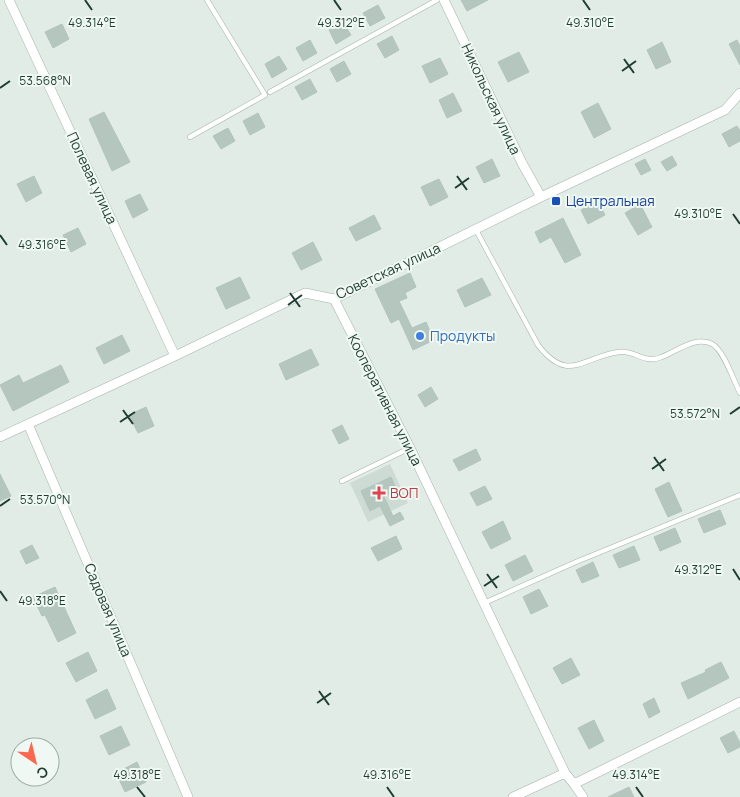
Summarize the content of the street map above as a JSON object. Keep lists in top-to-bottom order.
{
  "streets": {
    "street": [
      "Никольская улица",
      "Полевая улица",
      "Советская улица",
      "Кооперативная улица",
      "Садовая улица"
    ]
  },
  "crossings": [
    ["Никольская улица", "Советская улица"],
    ["Полевая улица", "Советская улица"],
    ["Советская улица", "Кооперативная улица"],
    ["Советская улица", "Садовая улица"]
  ],
  "places": {
    "transit": ["Центральная"],
    "other": ["Продукты"],
    "health": ["ВОП"]
  },
  "north": "bottom right",
  "coordinates": [
    "49.314°E",
    "49.310°E",
    "49.312°E",
    "53.568°N",
    "49.316°E",
    "53.572°N",
    "53.570°N",
    "49.318°E"
  ]
}
